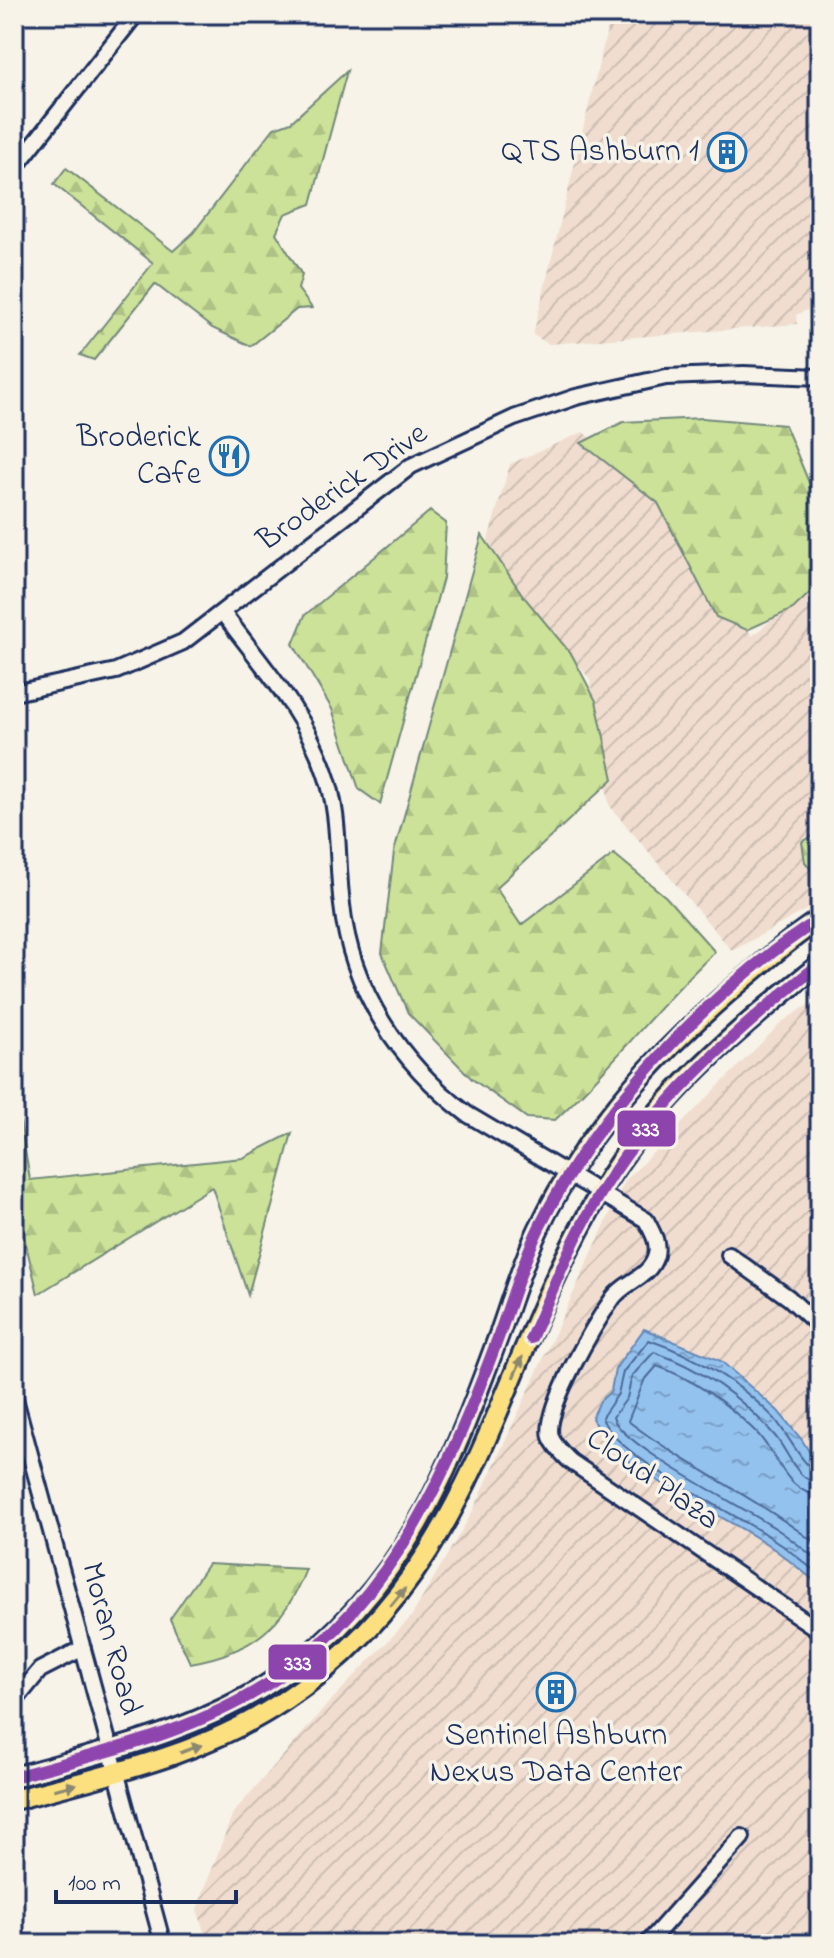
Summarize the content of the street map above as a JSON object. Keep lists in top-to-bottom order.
{
  "streets": {
    "street": ["Broderick Drive", "Cloud Plaza", "Moran Road"]
  },
  "places": {
    "building": ["QTS Ashburn 1", "Sentinel Ashburn Nexus Data Center"],
    "restaurant": ["Broderick Cafe"]
  },
  "lines": ["transit line 333"],
  "scale_bar": "100 m"
}
